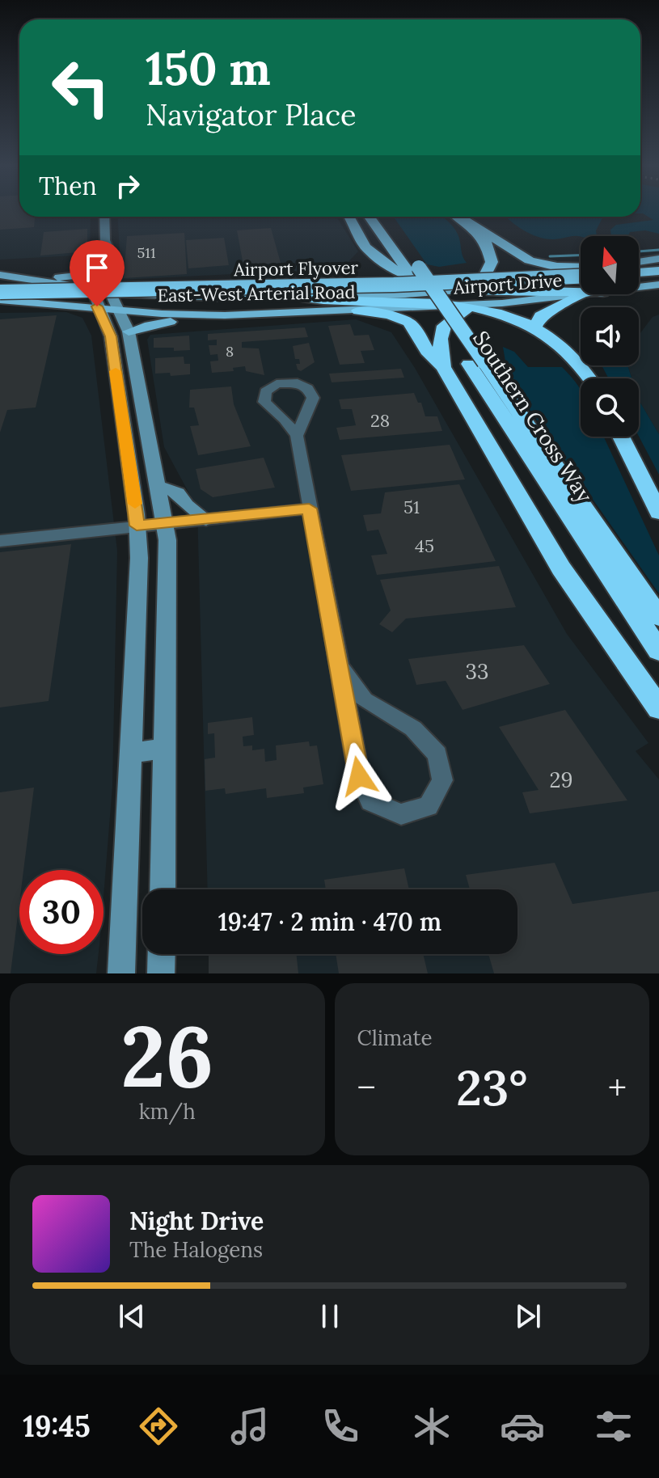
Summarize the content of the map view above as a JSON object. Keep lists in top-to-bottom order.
{
  "streets": {
    "highway": ["Airport Flyover", "Southern Cross Way"],
    "main road": ["Airport Drive", "East-West Arterial Road"]
  },
  "house_numbers": [
    "511",
    "8",
    "28",
    "51",
    "45",
    "33",
    "29"
  ],
  "north": "top",
  "page": {
    "turn": ["150 m", "Navigator Place"],
    "then": "Then",
    "limit": "30",
    "trip": "19:47 · 2 min · 470 m",
    "tile": [
      ["26", "km/h"],
      "Climate"
    ],
    "heat": ["−", "23°", "+"],
    "song": ["Night Drive", "The Halogens"],
    "tabs": "19:45"
  }
}
